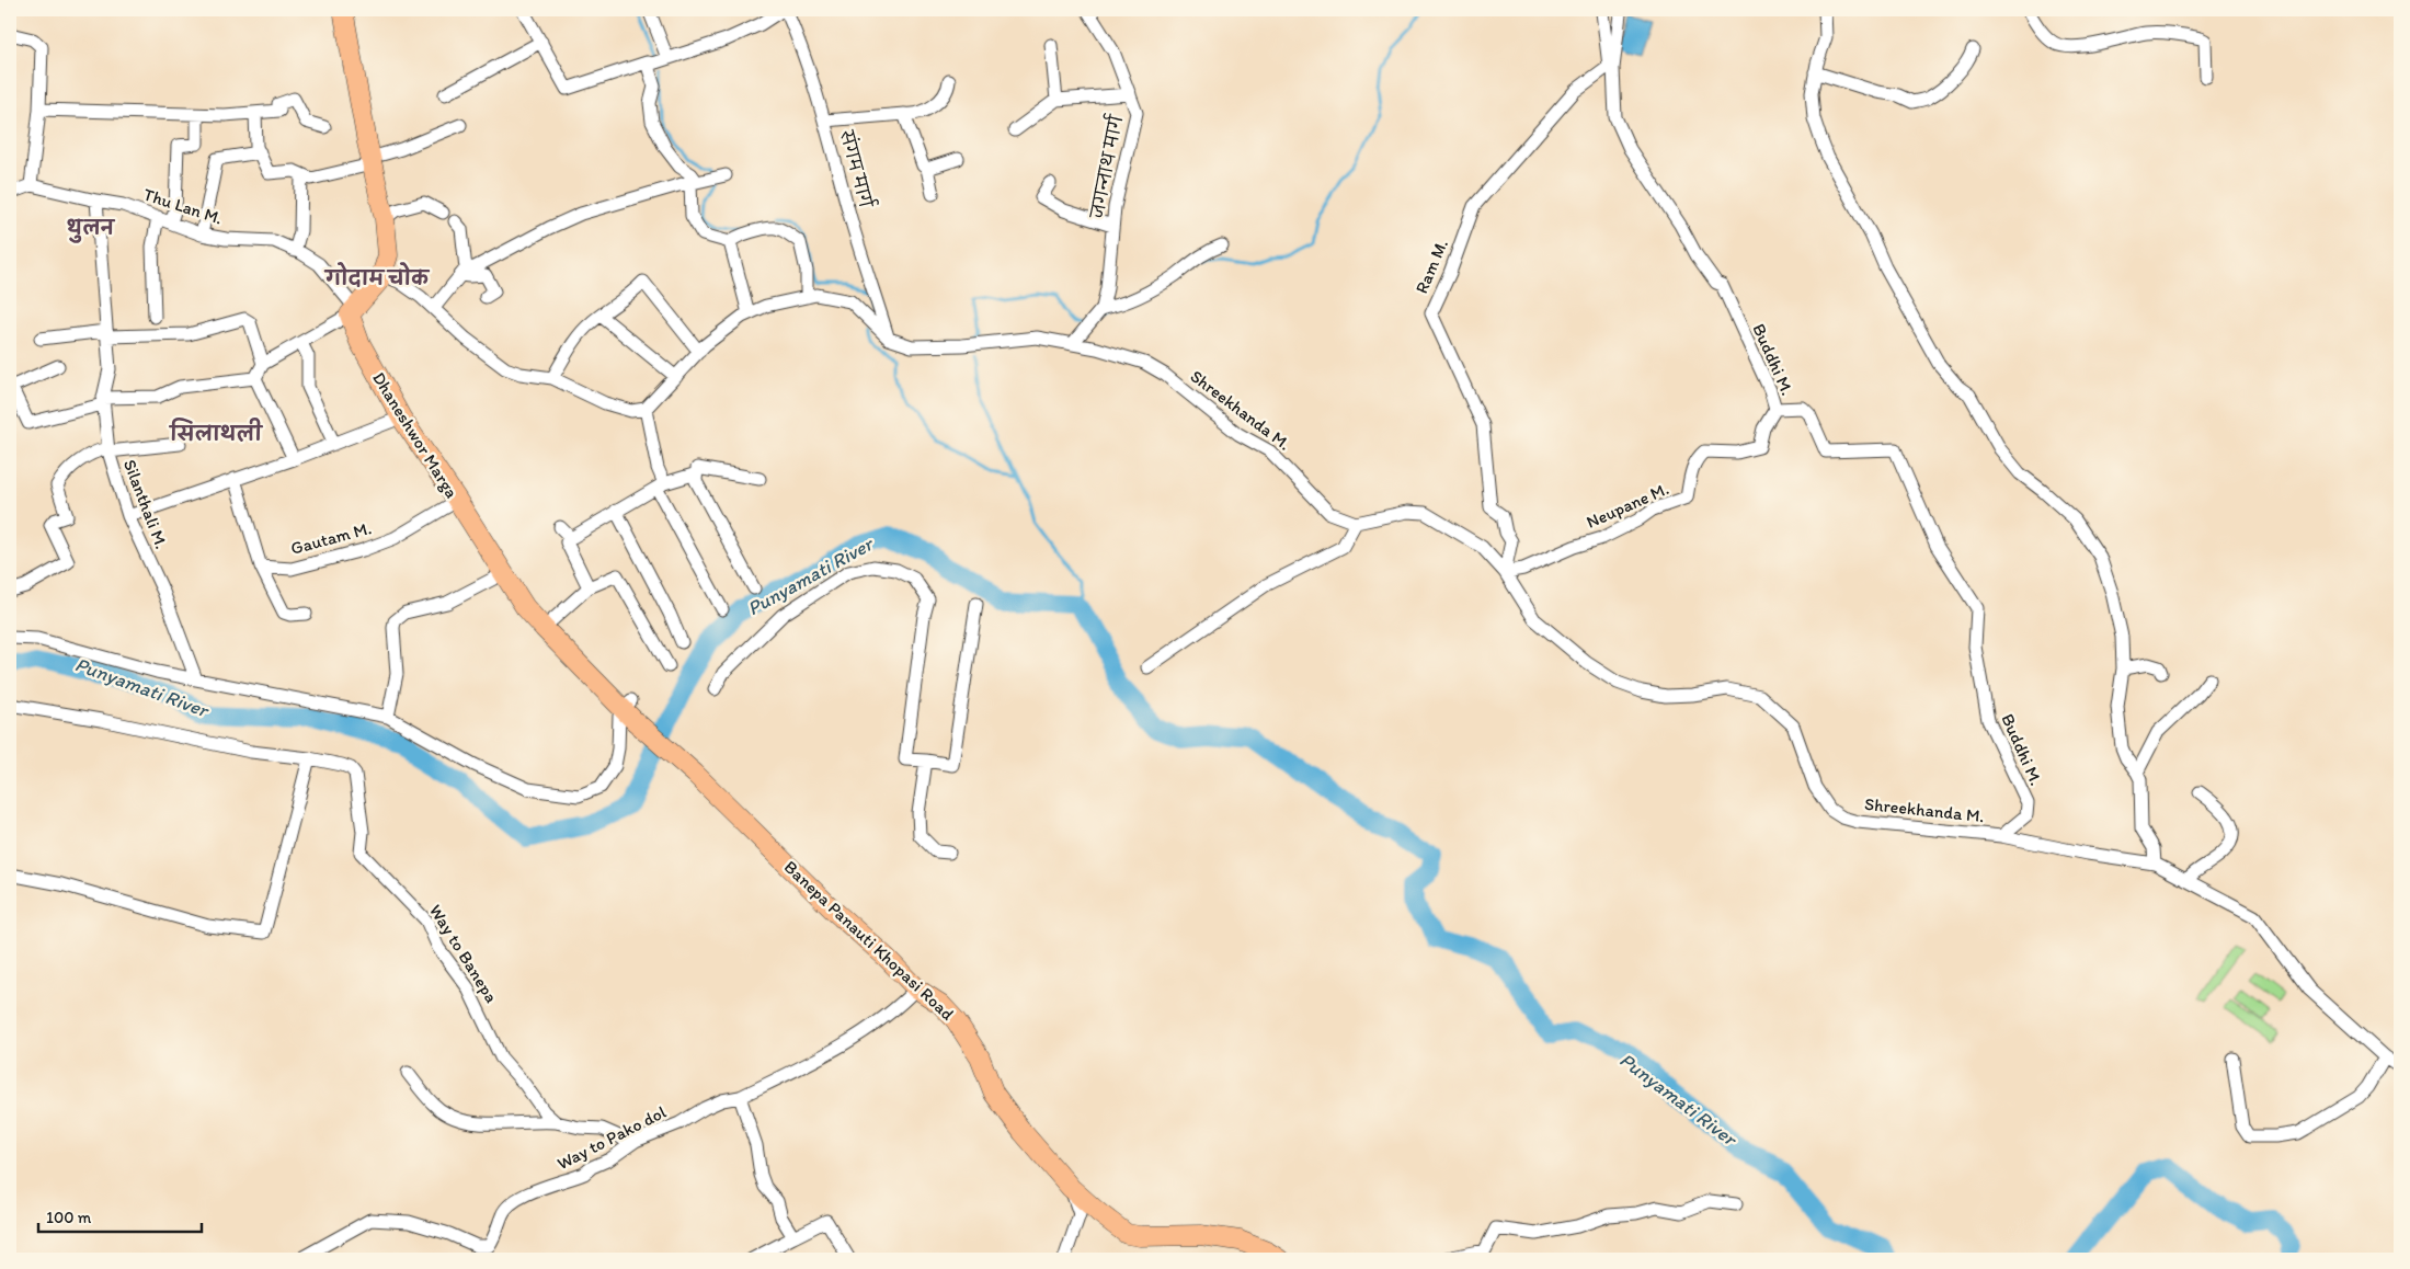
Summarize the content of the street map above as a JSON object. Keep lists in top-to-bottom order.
{
  "streets": {
    "main road": ["Dhaneshwor Marga", "Banepa Panauti Khopasi Road"],
    "street": [
      "जगन्नाथ मार्ग",
      "संगम मार्ग",
      "Thu Lan M.",
      "Ram M.",
      "Buddhi M.",
      "Shreekhanda M.",
      "Silanthali M.",
      "Neupane M.",
      "Gautam M.",
      "Way to Banepa",
      "Way to Pako dol"
    ]
  },
  "crossings": [
    ["संगम मार्ग", "Shreekhanda M."],
    ["Thu Lan M.", "Dhaneshwor Marga"],
    ["Thu Lan M.", "Silanthali M."],
    ["Ram M.", "Shreekhanda M."],
    ["Ram M.", "Neupane M."],
    ["Buddhi M.", "Shreekhanda M."],
    ["Buddhi M.", "Neupane M."],
    ["Shreekhanda M.", "Neupane M."],
    ["Dhaneshwor Marga", "Gautam M."],
    ["Dhaneshwor Marga", "Banepa Panauti Khopasi Road"],
    ["Banepa Panauti Khopasi Road", "Way to Pako dol"]
  ],
  "districts": ["थुलन", "गाेदाम चाेक", "सिलाथली"],
  "water": ["Punyamati River"],
  "scale_bar": "100 m"
}
